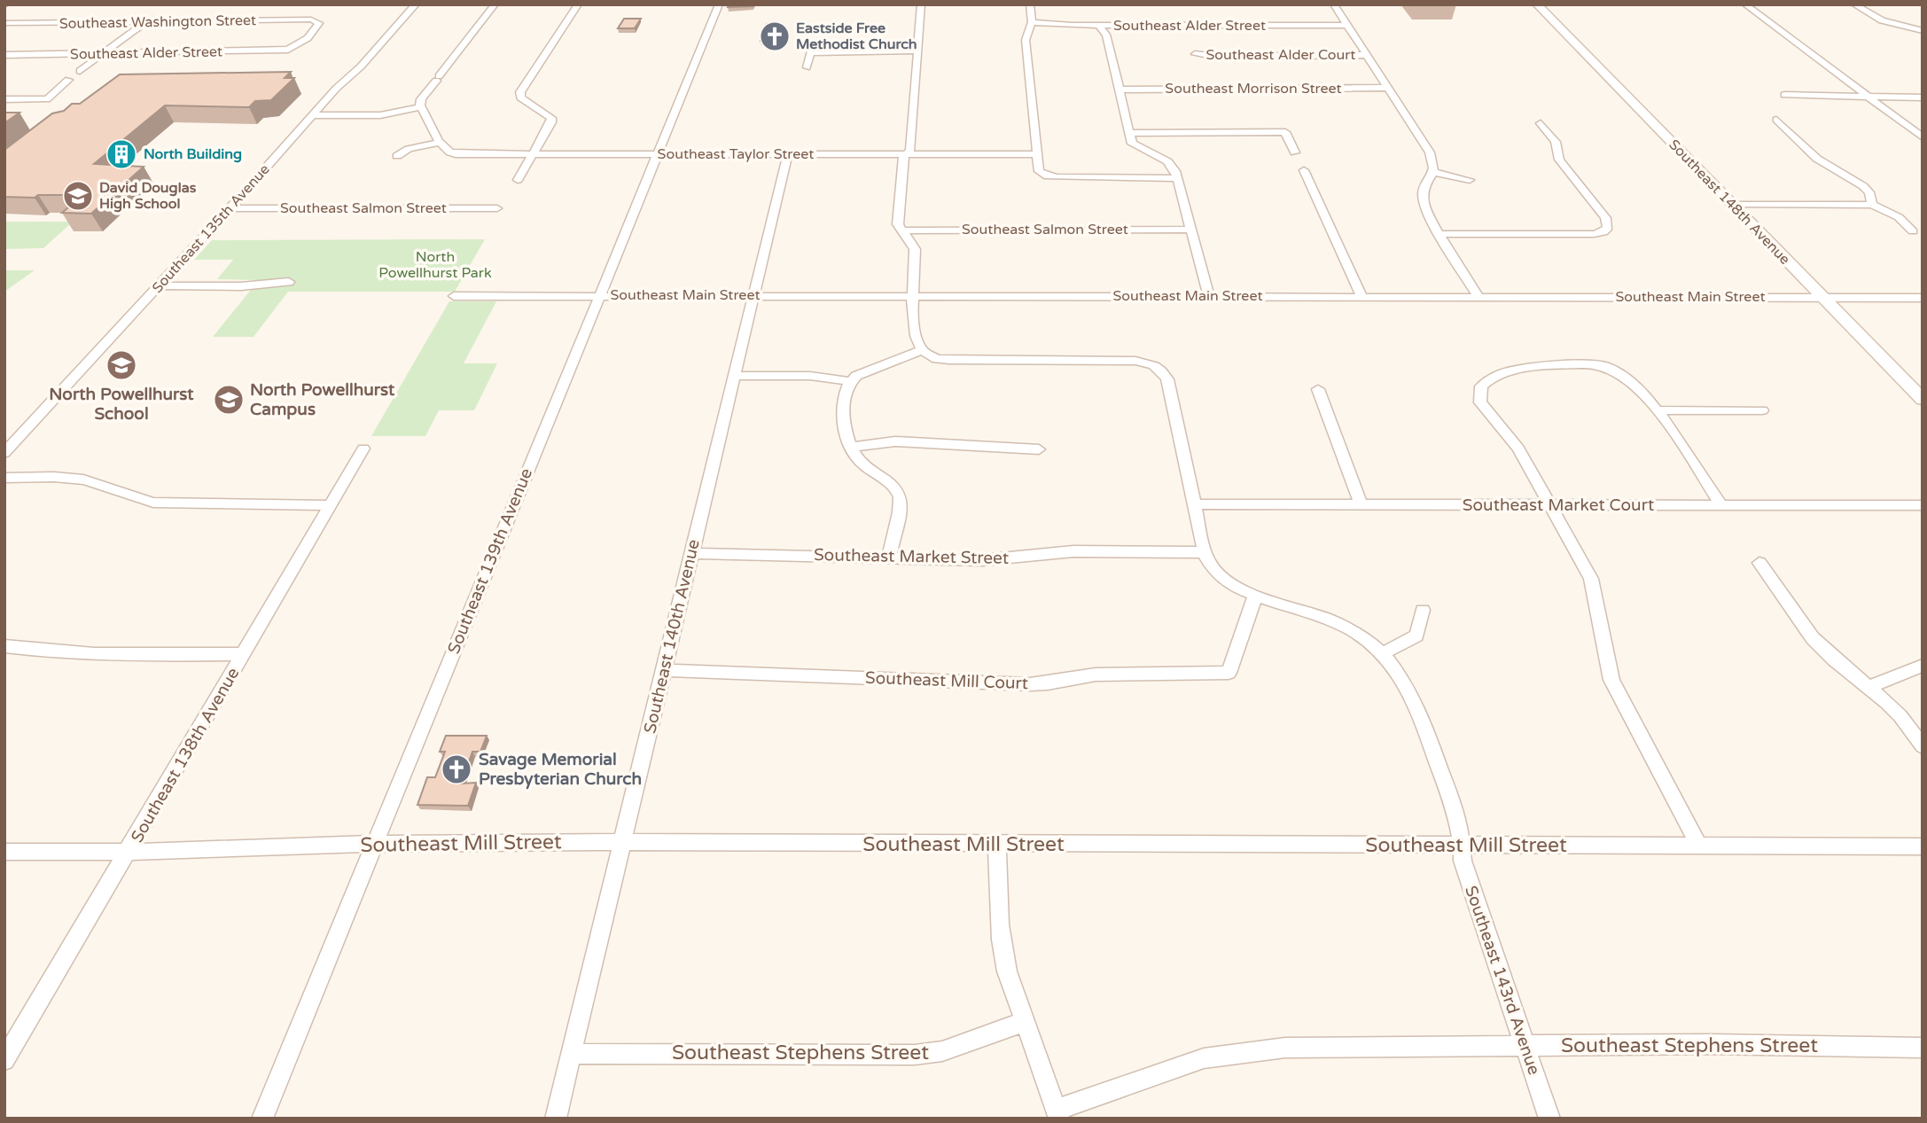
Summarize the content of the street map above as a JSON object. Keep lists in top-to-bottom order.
{
  "streets": {
    "main road": ["Southeast 148th Avenue"],
    "street": [
      "Southeast Washington Street",
      "Southeast Alder Street",
      "Southeast Alder Court",
      "Southeast Morrison Street",
      "Southeast Taylor Street",
      "Southeast Salmon Street",
      "Southeast 135th Avenue",
      "Southeast Main Street",
      "Southeast Market Court",
      "Southeast Market Street",
      "Southeast 139th Avenue",
      "Southeast 140th Avenue",
      "Southeast Mill Court",
      "Southeast 138th Avenue",
      "Southeast Mill Street",
      "Southeast 143rd Avenue",
      "Southeast Stephens Street"
    ]
  },
  "crossings": [
    ["Southeast Washington Street", "Southeast Alder Street"],
    ["Southeast Taylor Street", "Southeast 139th Avenue"],
    ["Southeast Taylor Street", "Southeast 140th Avenue"],
    ["Southeast 148th Avenue", "Southeast Main Street"],
    ["Southeast Salmon Street", "Southeast 135th Avenue"],
    ["Southeast Main Street", "Southeast 139th Avenue"],
    ["Southeast Main Street", "Southeast 140th Avenue"],
    ["Southeast Market Court", "Southeast 143rd Avenue"],
    ["Southeast Market Street", "Southeast 140th Avenue"],
    ["Southeast Market Street", "Southeast 143rd Avenue"],
    ["Southeast 139th Avenue", "Southeast Mill Street"],
    ["Southeast 140th Avenue", "Southeast Mill Court"],
    ["Southeast 140th Avenue", "Southeast Mill Street"],
    ["Southeast 140th Avenue", "Southeast Stephens Street"],
    ["Southeast Mill Court", "Southeast 143rd Avenue"],
    ["Southeast 138th Avenue", "Southeast Mill Street"],
    ["Southeast Mill Street", "Southeast 143rd Avenue"],
    ["Southeast 143rd Avenue", "Southeast Stephens Street"]
  ],
  "parks": ["North Powellhurst Park"],
  "places": {
    "church": ["Eastside Free Methodist Church", "Savage Memorial Presbyterian Church"],
    "building": ["North Building"],
    "school or university": ["David Douglas High School", "North Powellhurst School", "North Powellhurst Campus"]
  }
}
